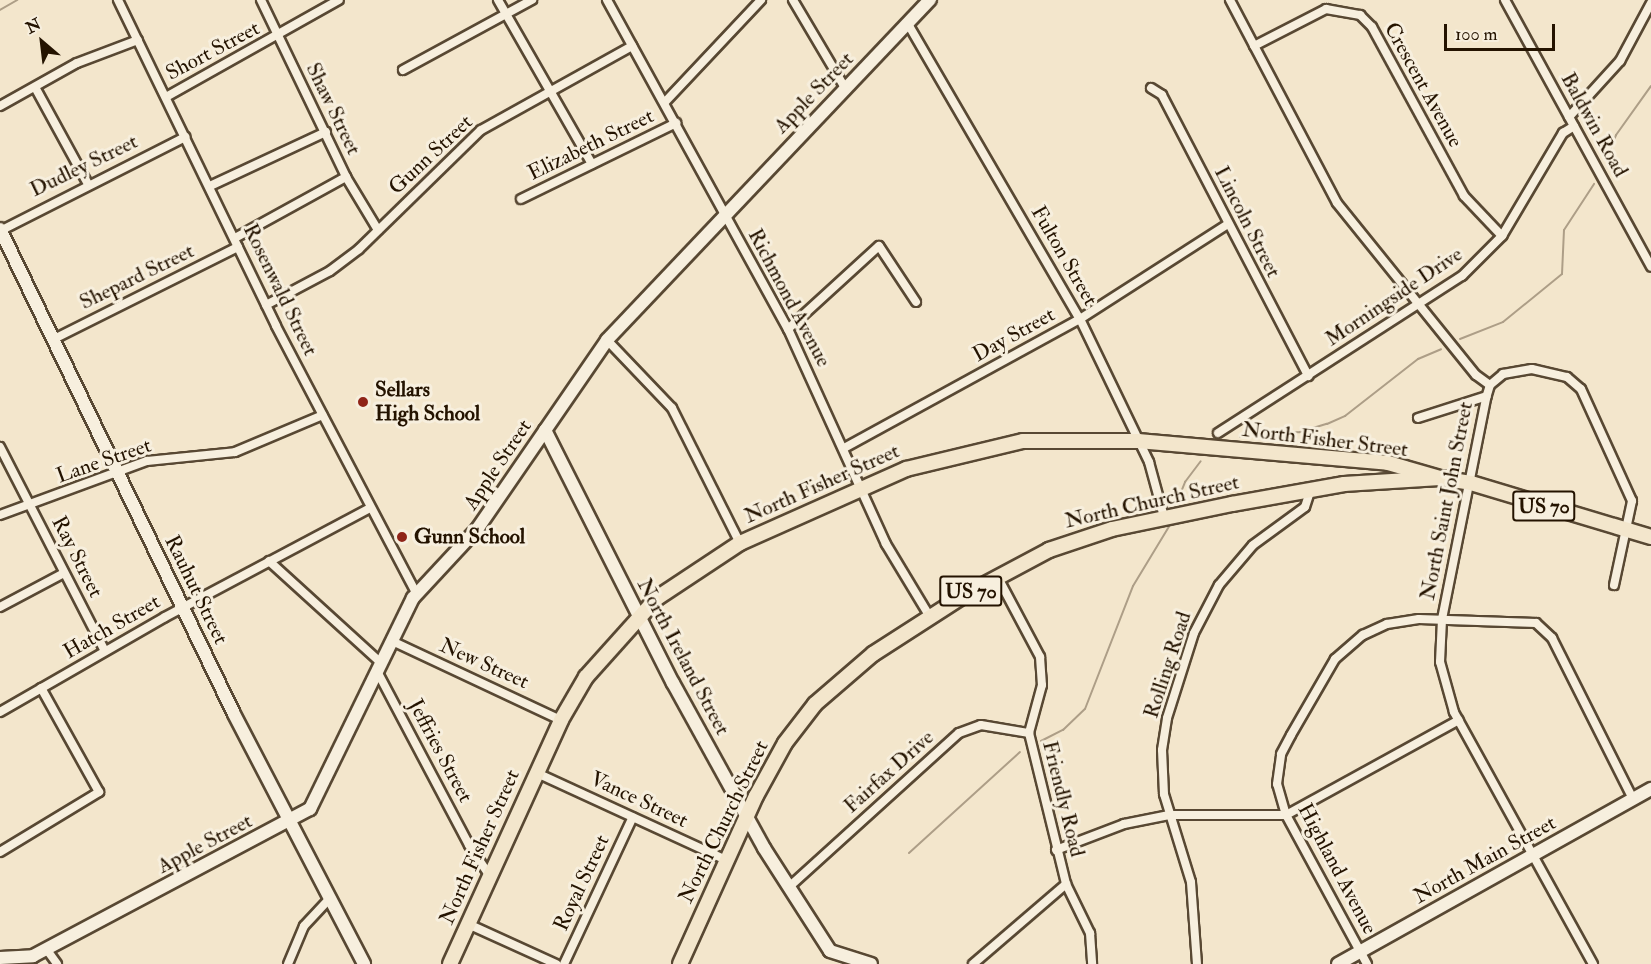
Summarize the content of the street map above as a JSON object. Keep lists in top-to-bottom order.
{
  "streets": {
    "main road": ["North Fisher Street", "North Church Street", "US 70"],
    "street": [
      "Short Street",
      "Crescent Avenue",
      "Apple Street",
      "Shaw Street",
      "Baldwin Road",
      "Elizabeth Street",
      "Gunn Street",
      "Dudley Street",
      "Lincoln Street",
      "Fulton Street",
      "Shepard Street",
      "Rosenwald Street",
      "Morningside Drive",
      "Richmond Avenue",
      "Day Street",
      "Lane Street",
      "North Saint John Street",
      "Ray Street",
      "Rauhut Street",
      "Hatch Street",
      "North Ireland Street",
      "New Street",
      "Rolling Road",
      "Jeffries Street",
      "Fairfax Drive",
      "Friendly Road",
      "Vance Street",
      "North Main Street",
      "Highland Avenue",
      "Royal Street"
    ]
  },
  "crossings": [
    ["Short Street", "Shaw Street"],
    ["Short Street", "Rosenwald Street"],
    ["Crescent Avenue", "Morningside Drive"],
    ["Crescent Avenue", "North Saint John Street"],
    ["Apple Street", "Fulton Street"],
    ["Apple Street", "Rosenwald Street"],
    ["Apple Street", "Richmond Avenue"],
    ["Apple Street", "Rauhut Street"],
    ["Apple Street", "North Ireland Street"],
    ["Apple Street", "New Street"],
    ["Apple Street", "Jeffries Street"],
    ["Shaw Street", "Gunn Street"],
    ["Shaw Street", "Shepard Street"],
    ["Baldwin Road", "Morningside Drive"],
    ["Elizabeth Street", "Richmond Avenue"],
    ["Gunn Street", "Rosenwald Street"],
    ["Gunn Street", "Richmond Avenue"],
    ["Dudley Street", "Rosenwald Street"],
    ["Dudley Street", "Rauhut Street"],
    ["Lincoln Street", "Morningside Drive"],
    ["Lincoln Street", "Day Street"],
    ["Fulton Street", "Day Street"],
    ["Fulton Street", "North Fisher Street"],
    ["Fulton Street", "North Church Street"],
    ["Shepard Street", "Rosenwald Street"],
    ["Shepard Street", "Rauhut Street"],
    ["Rosenwald Street", "Lane Street"],
    ["Rosenwald Street", "Hatch Street"],
    ["Morningside Drive", "North Saint John Street"],
    ["Richmond Avenue", "Day Street"],
    ["Richmond Avenue", "North Fisher Street"],
    ["Richmond Avenue", "North Church Street"],
    ["North Fisher Street", "North Church Street"],
    ["North Fisher Street", "North Ireland Street"],
    ["North Fisher Street", "New Street"],
    ["North Fisher Street", "Jeffries Street"],
    ["North Fisher Street", "Vance Street"],
    ["Lane Street", "Ray Street"],
    ["Lane Street", "Rauhut Street"],
    ["North Saint John Street", "North Church Street"],
    ["North Saint John Street", "North Main Street"],
    ["North Saint John Street", "Highland Avenue"],
    ["North Church Street", "North Ireland Street"],
    ["North Church Street", "Rolling Road"],
    ["North Church Street", "Friendly Road"],
    ["North Church Street", "Vance Street"],
    ["Ray Street", "Hatch Street"],
    ["Rauhut Street", "Hatch Street"],
    ["Hatch Street", "Jeffries Street"],
    ["North Ireland Street", "Fairfax Drive"],
    ["Fairfax Drive", "Friendly Road"],
    ["Vance Street", "Royal Street"],
    ["North Main Street", "Highland Avenue"]
  ],
  "places": ["Sellars High School", "Gunn School"],
  "scale_bar": "100 m",
  "north": "top left"
}
